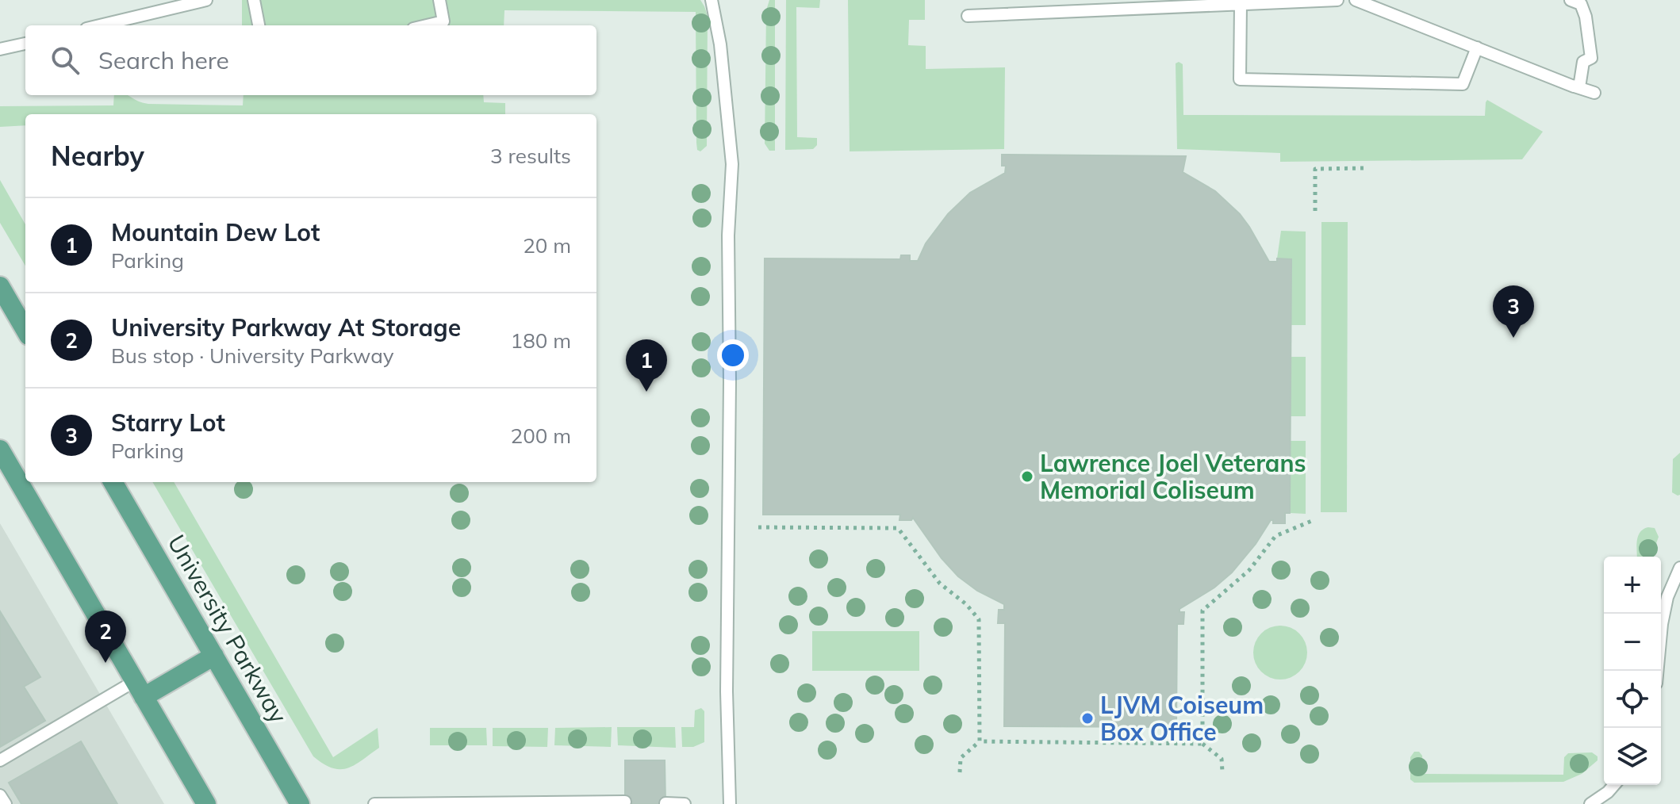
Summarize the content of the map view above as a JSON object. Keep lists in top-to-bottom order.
{
  "streets": {
    "main road": ["University Parkway"]
  },
  "places": ["Lawrence Joel Veterans Memorial Coliseum", "LJVM Coiseum Box Office"],
  "page": {
    "search": "Search here",
    "heading": ["Nearby", "3 results"],
    "list": [
      {
        "mark": "1",
        "name": "Mountain Dew Lot",
        "note": "Parking",
        "value": "20 m"
      },
      {
        "mark": "2",
        "name": "University Parkway At Storage",
        "note": "Bus stop · University Parkway",
        "value": "180 m"
      },
      {
        "mark": "3",
        "name": "Starry Lot",
        "note": "Parking",
        "value": "200 m"
      }
    ],
    "pins": ["3", "1", "2"],
    "map_buttons": ["+", "−"]
  }
}
